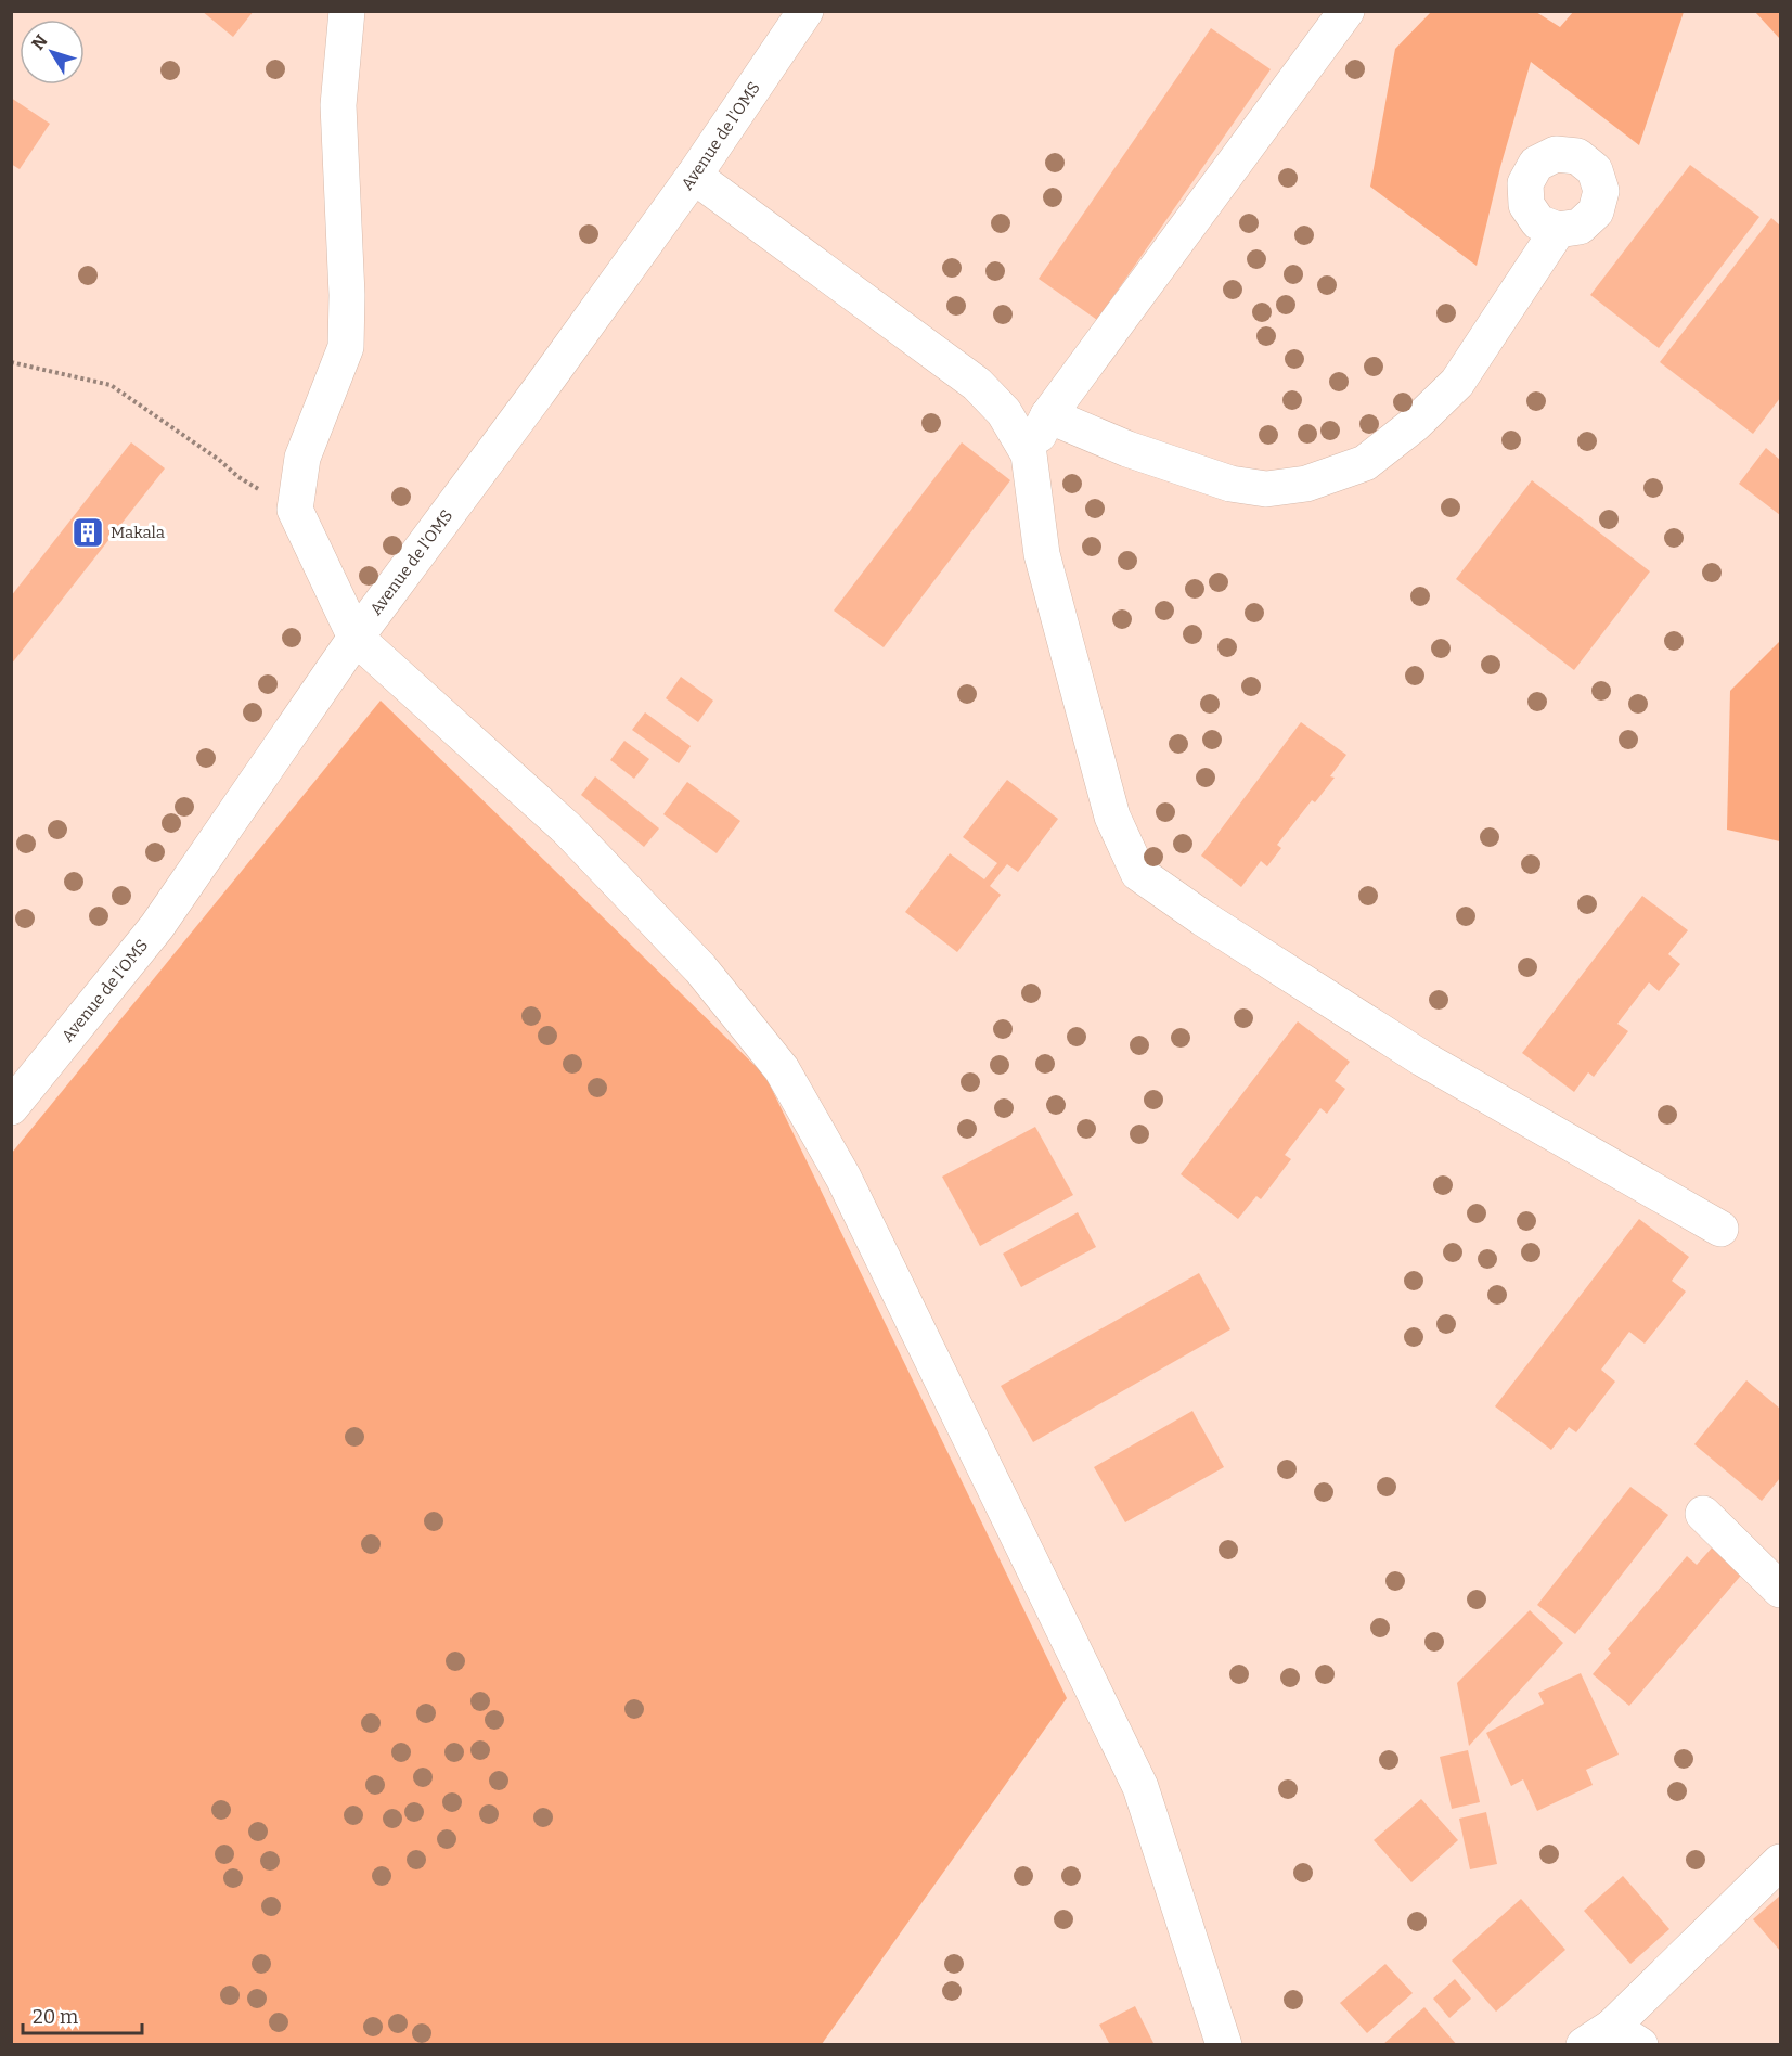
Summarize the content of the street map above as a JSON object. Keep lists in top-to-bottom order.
{
  "streets": {
    "street": ["Avenue de l'OMS"]
  },
  "places": {
    "building": ["Makala"]
  },
  "scale_bar": "20 m",
  "north": "top left"
}
